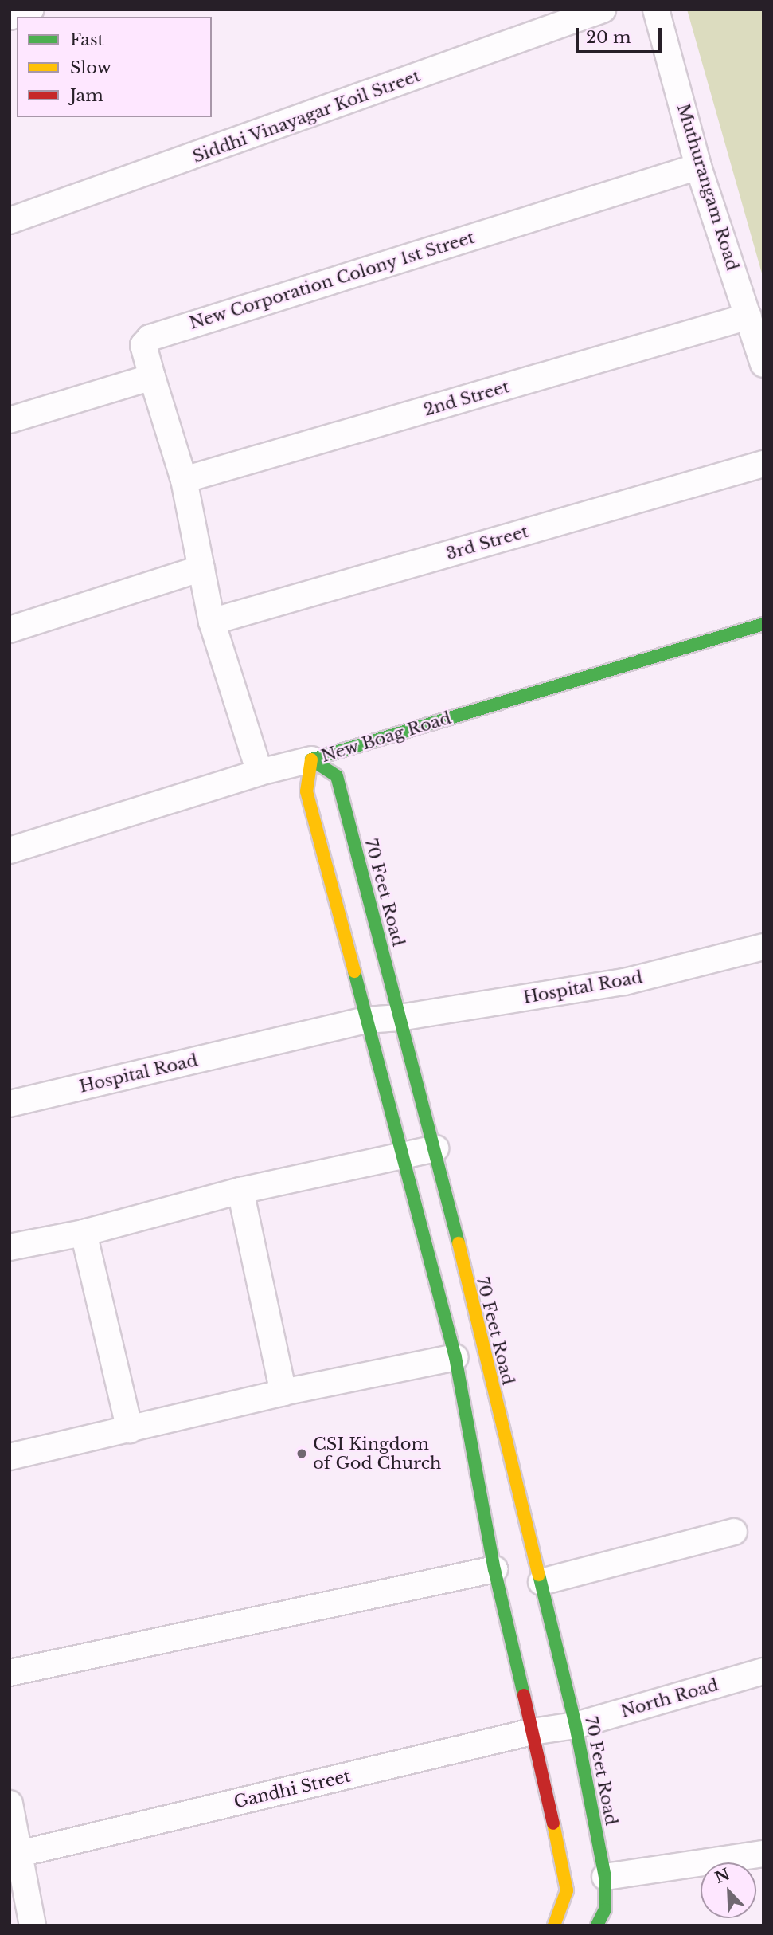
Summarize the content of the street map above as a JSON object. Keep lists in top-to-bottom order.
{
  "streets": {
    "main road": ["New Boag Road", "70 Feet Road"],
    "street": [
      "Siddhi Vinayagar Koil Street",
      "Muthurangam Road",
      "New Corporation Colony 1st Street",
      "2nd Street",
      "3rd Street",
      "Hospital Road",
      "North Road",
      "Gandhi Street"
    ]
  },
  "crossings": [
    ["Muthurangam Road", "New Corporation Colony 1st Street"],
    ["Muthurangam Road", "2nd Street"],
    ["New Boag Road", "70 Feet Road"],
    ["70 Feet Road", "Hospital Road"],
    ["70 Feet Road", "North Road"],
    ["70 Feet Road", "Gandhi Street"],
    ["North Road", "Gandhi Street"]
  ],
  "places": ["CSI Kingdom of God Church"],
  "legend": ["Fast", "Slow", "Jam"],
  "scale_bar": "20 m",
  "north": "top left"
}
